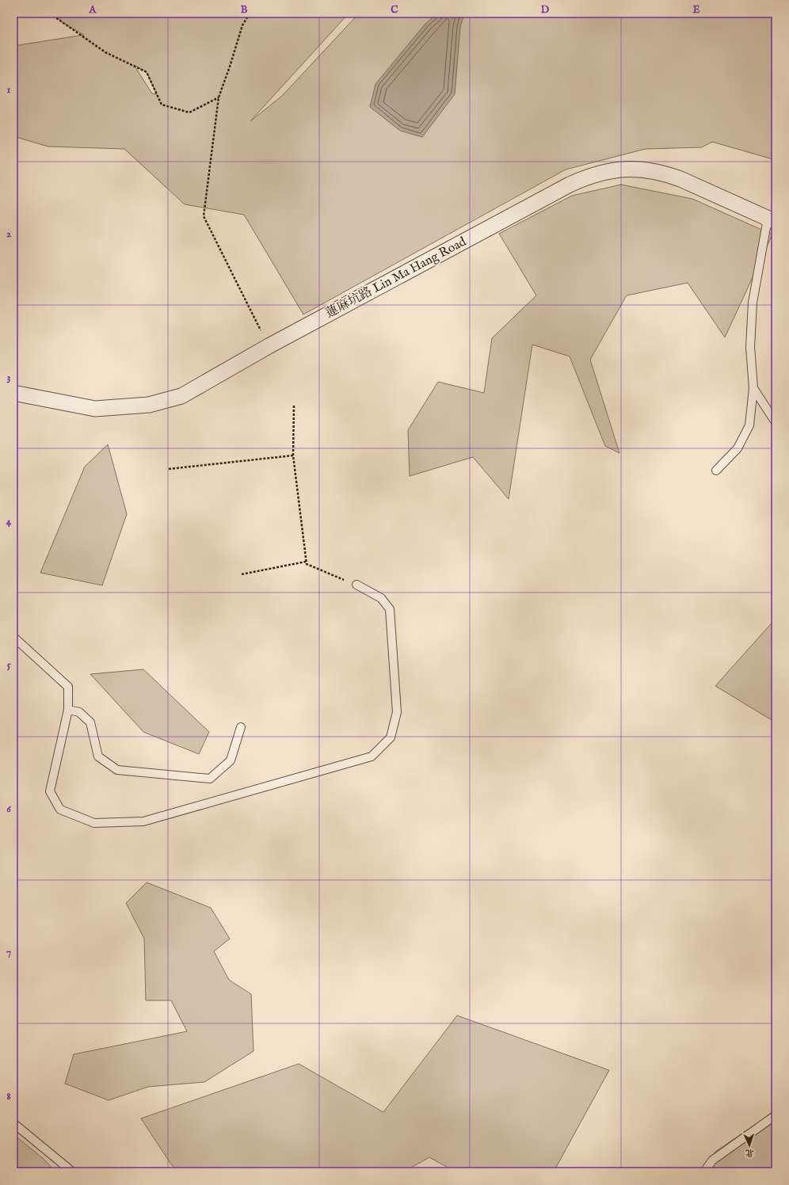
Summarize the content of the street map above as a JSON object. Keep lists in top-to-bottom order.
{
  "streets": {
    "street": ["蓮麻坑路 Lin Ma Hang Road"]
  },
  "north": "bottom",
  "grid": {
    "columns": [
      "A",
      "B",
      "C",
      "D",
      "E"
    ],
    "rows": [
      "1",
      "2",
      "3",
      "4",
      "5",
      "6",
      "7",
      "8"
    ]
  }
}
